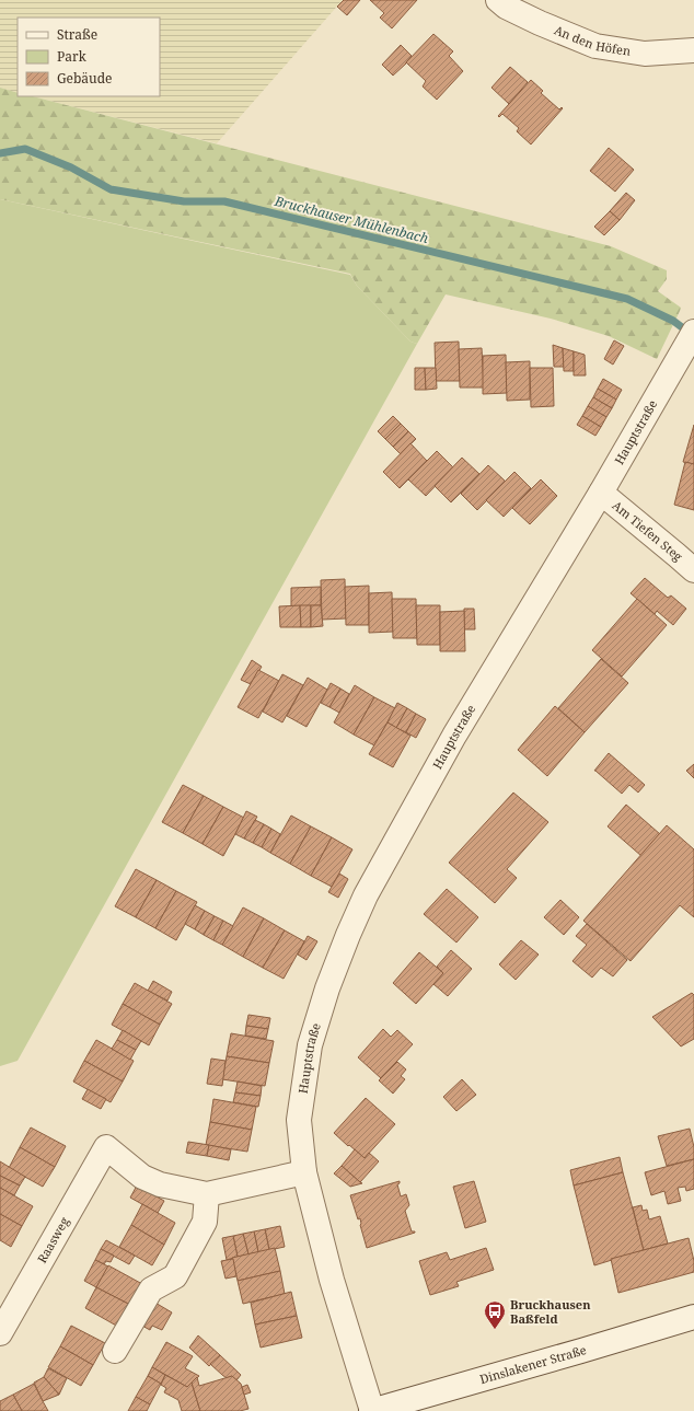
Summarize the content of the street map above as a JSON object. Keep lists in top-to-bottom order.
{
  "streets": {
    "street": [
      "An den Höfen",
      "Hauptstraße",
      "Am Tiefen Steg",
      "Raasweg",
      "Dinslakener Straße"
    ]
  },
  "crossings": [
    ["Hauptstraße", "Am Tiefen Steg"],
    ["Hauptstraße", "Dinslakener Straße"]
  ],
  "water": ["Bruckhauser Mühlenbach"],
  "places": {
    "bus stop": ["Bruckhausen Baßfeld"]
  },
  "legend": ["Straße", "Park", "Gebäude"]
}
